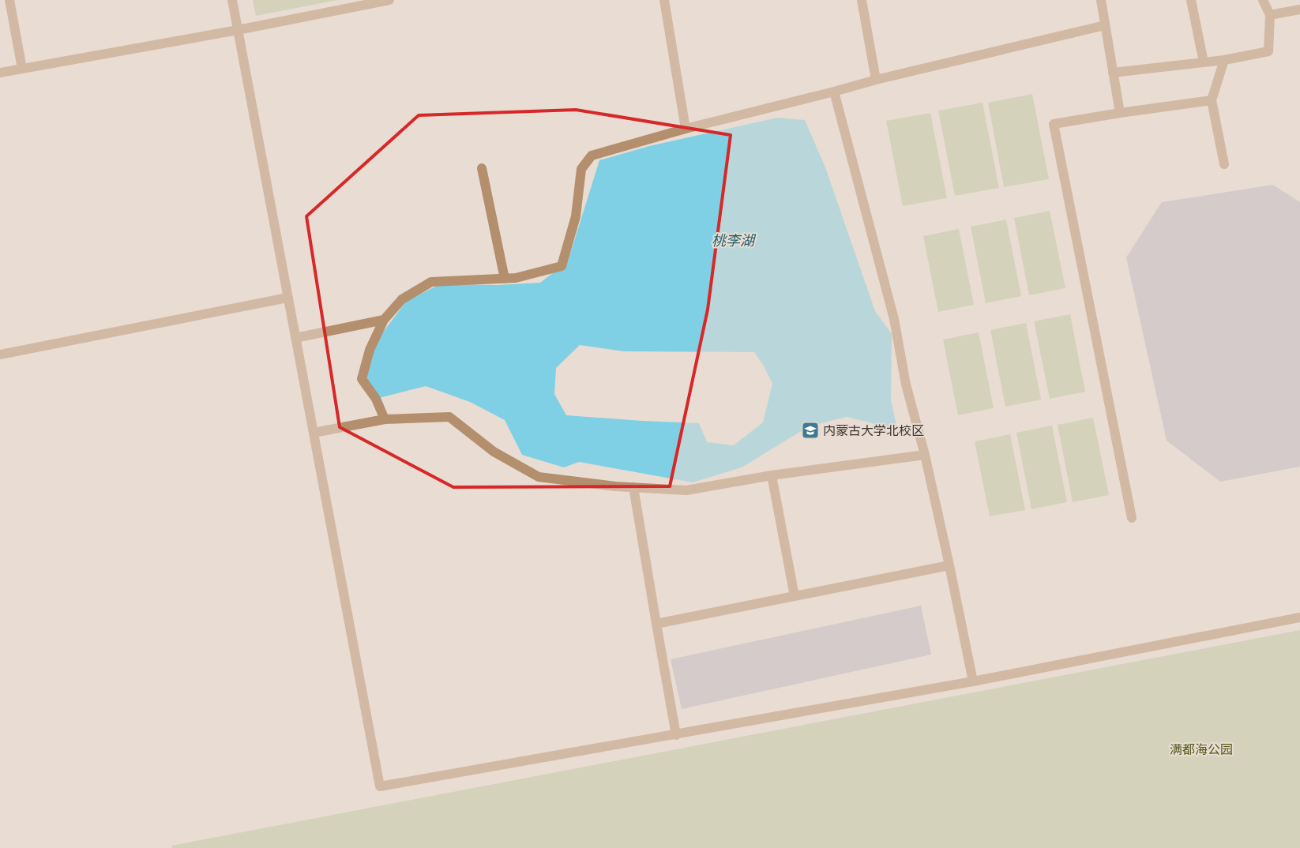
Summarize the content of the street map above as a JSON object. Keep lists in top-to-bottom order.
{
  "water": ["桃李湖"],
  "parks": ["满都海公园"],
  "places": {
    "school or university": ["内蒙古大学北校区"]
  }
}
